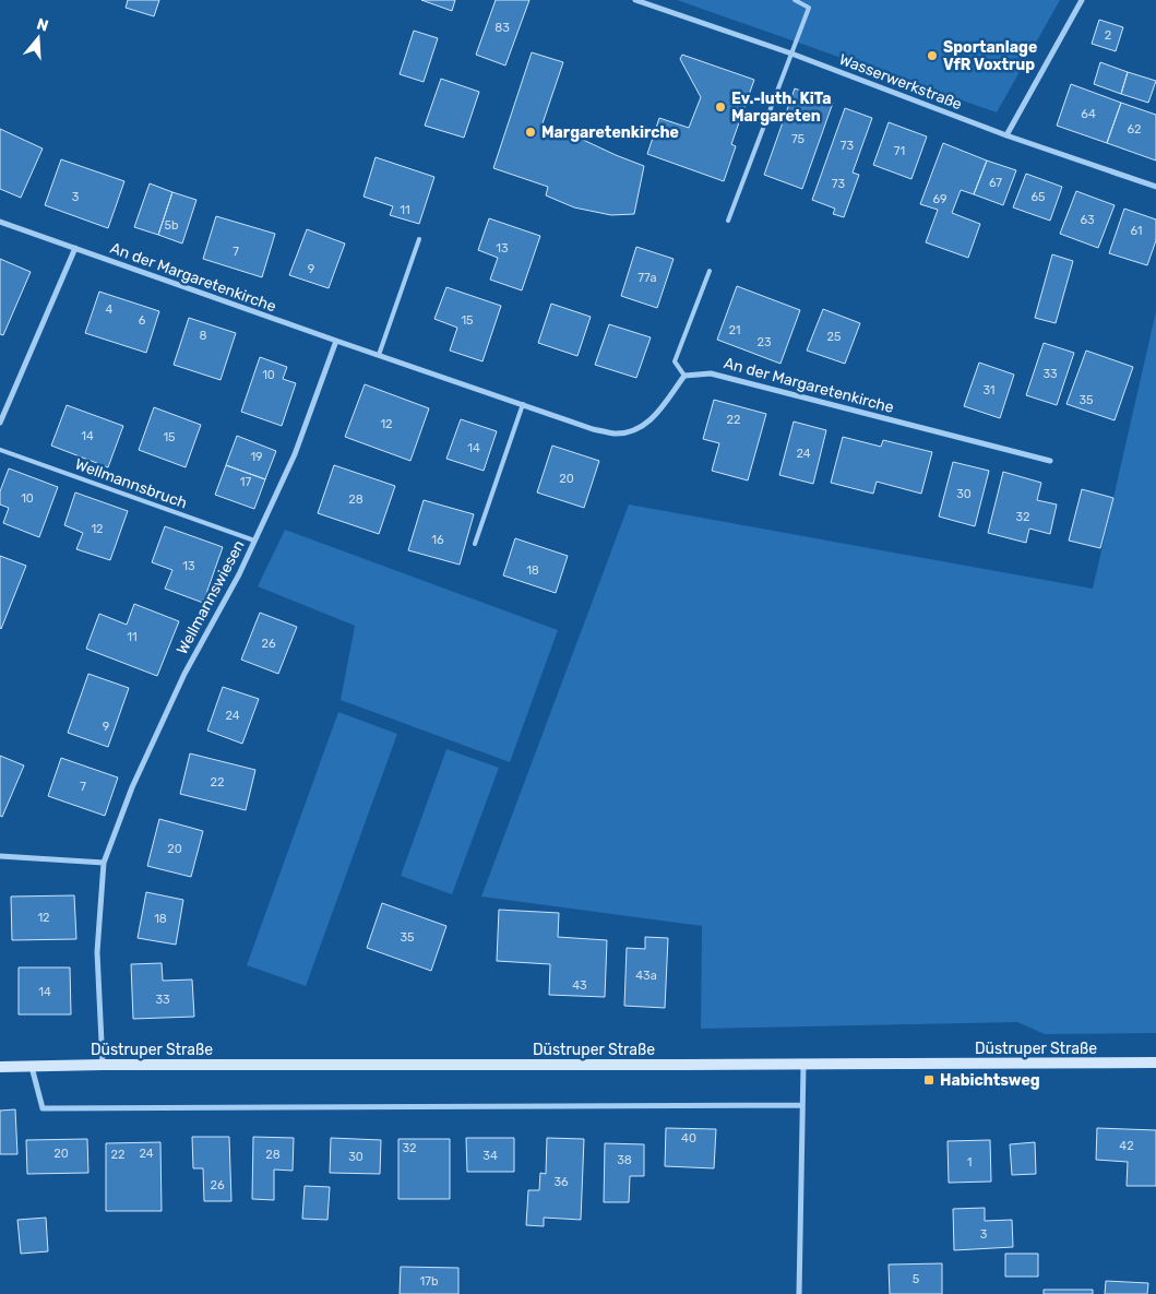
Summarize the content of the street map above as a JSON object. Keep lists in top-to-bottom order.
{
  "streets": {
    "street": [
      "Wasserwerkstraße",
      "An der Margaretenkirche",
      "Wellmannswiesen",
      "Düstruper Straße"
    ],
    "lane": ["Wellmannsbruch"]
  },
  "crossings": [
    ["An der Margaretenkirche", "Wellmannswiesen"],
    ["Wellmannsbruch", "Wellmannswiesen"],
    ["Wellmannswiesen", "Düstruper Straße"]
  ],
  "places": {
    "other": ["Sportanlage VfR Voxtrup", "Ev.-luth. KiTa Margareten", "Margaretenkirche"],
    "transit": ["Habichtsweg"]
  },
  "house_numbers": [
    "83",
    "2",
    "64",
    "62",
    "75",
    "73",
    "71",
    "67",
    "73",
    "3",
    "65",
    "69",
    "11",
    "63",
    "5b",
    "61",
    "13",
    "7",
    "9",
    "77a",
    "4",
    "6",
    "15",
    "21",
    "8",
    "25",
    "23",
    "33",
    "10",
    "31",
    "35",
    "22",
    "12",
    "14",
    "15",
    "14",
    "24",
    "19",
    "20",
    "17",
    "30",
    "10",
    "28",
    "32",
    "12",
    "16",
    "13",
    "18",
    "11",
    "26",
    "24",
    "9",
    "22",
    "7",
    "20",
    "12",
    "18",
    "35",
    "43a",
    "43",
    "14",
    "33",
    "40",
    "42",
    "32",
    "20",
    "24",
    "22",
    "28",
    "34",
    "30",
    "38",
    "1",
    "36",
    "26",
    "3",
    "5",
    "17b"
  ],
  "north": "top"
}
